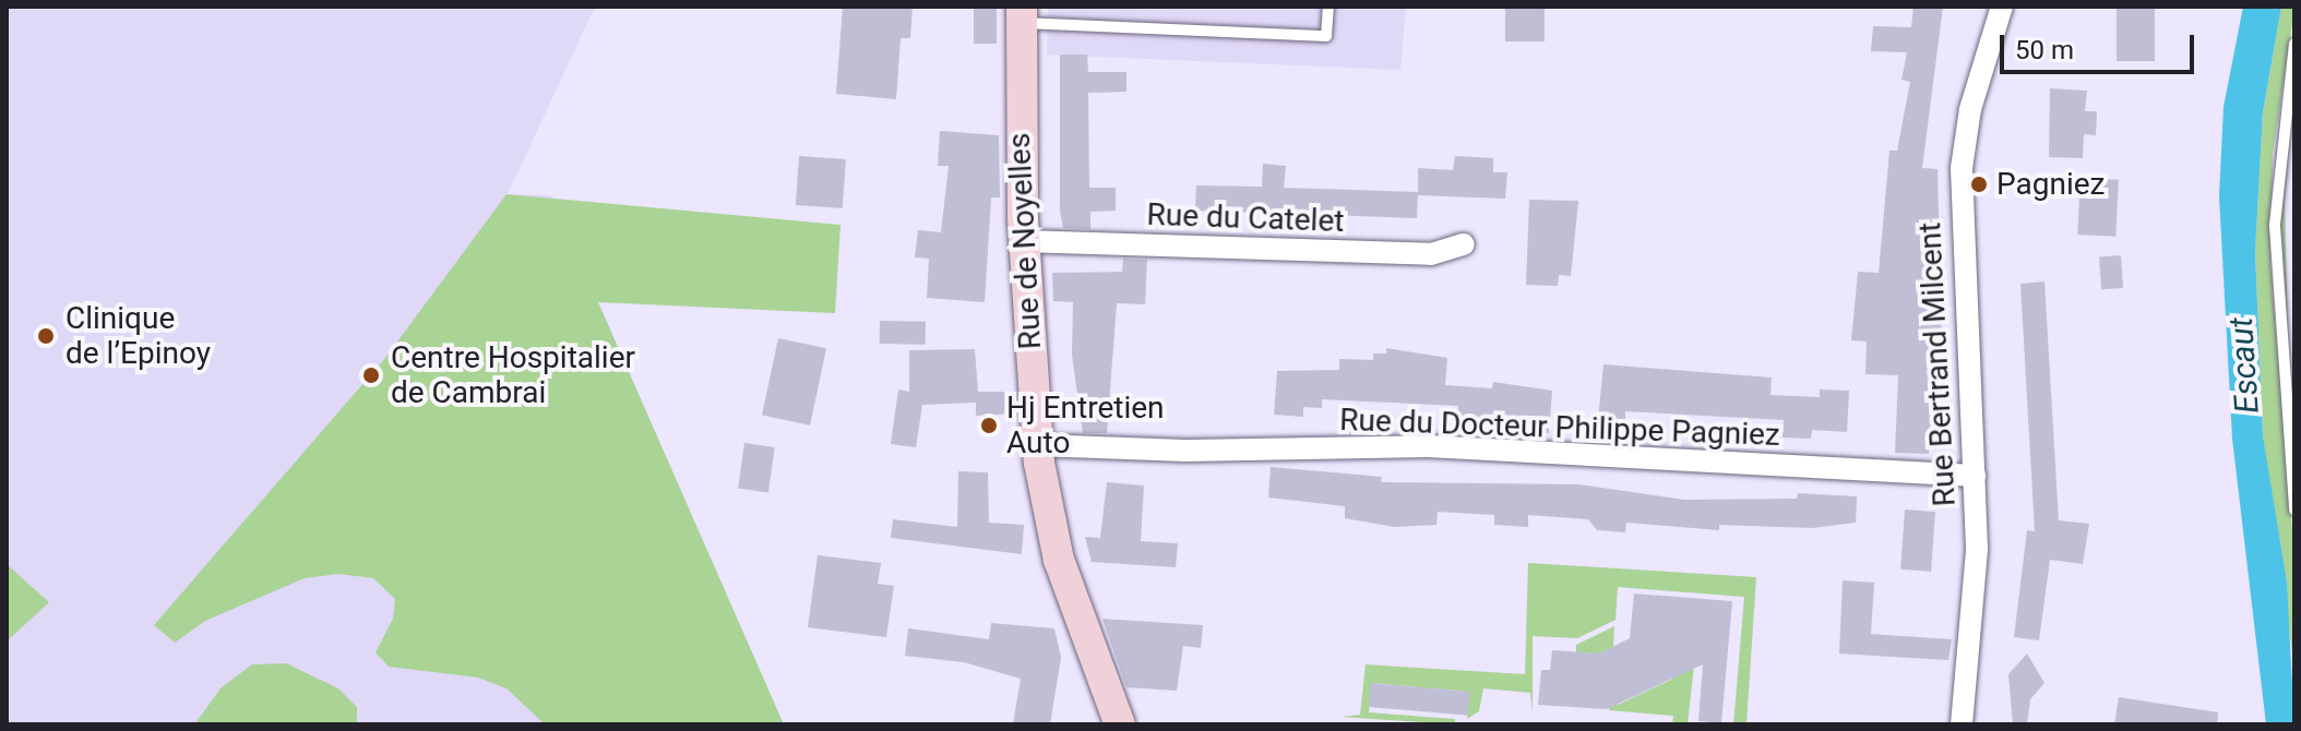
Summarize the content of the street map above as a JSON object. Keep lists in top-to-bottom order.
{
  "streets": {
    "street": [
      "Rue du Catelet",
      "Rue de Noyelles",
      "Rue Bertrand Milcent",
      "Rue du Docteur Philippe Pagniez"
    ]
  },
  "crossings": [
    ["Rue du Catelet", "Rue de Noyelles"],
    ["Rue de Noyelles", "Rue du Docteur Philippe Pagniez"],
    ["Rue Bertrand Milcent", "Rue du Docteur Philippe Pagniez"]
  ],
  "water": ["Escaut"],
  "places": [
    "Pagniez",
    "Clinique de l’Epinoy",
    "Centre Hospitalier de Cambrai",
    "Hj Entretien Auto"
  ],
  "scale_bar": "50 m"
}
